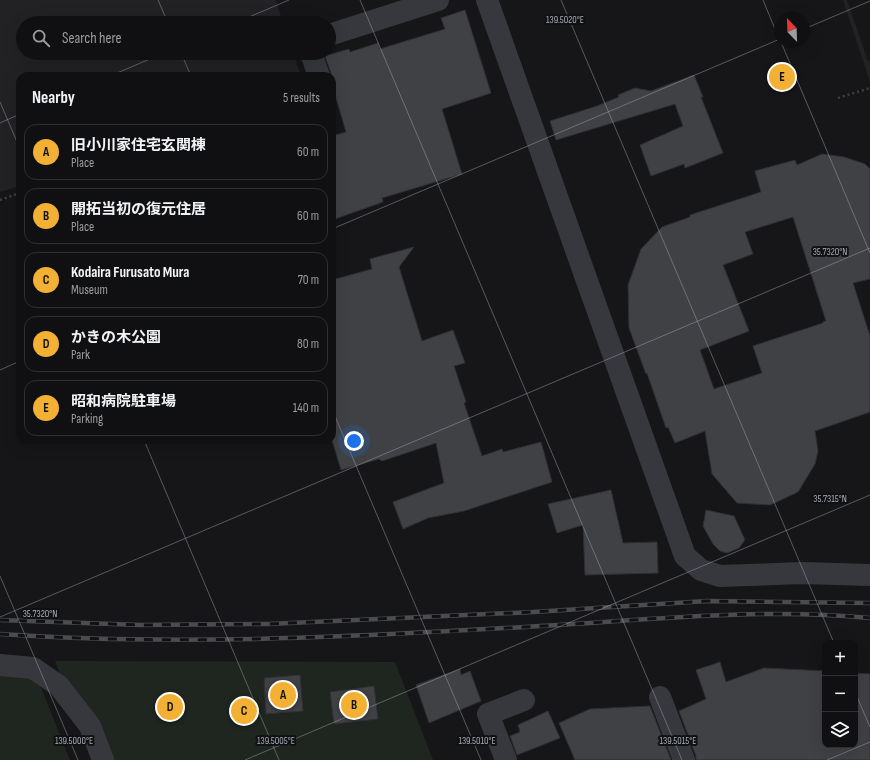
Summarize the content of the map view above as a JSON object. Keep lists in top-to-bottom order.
{
  "north": "top left",
  "page": {
    "search": "Search here",
    "pins": [
      "E",
      "A",
      "B",
      "D",
      "C"
    ],
    "heading": ["Nearby", "5 results"],
    "list": [
      {
        "mark": "A",
        "name": "旧小川家住宅玄関棟",
        "note": "Place",
        "value": "60 m"
      },
      {
        "mark": "B",
        "name": "開拓当初の復元住居",
        "note": "Place",
        "value": "60 m"
      },
      {
        "mark": "C",
        "name": "Kodaira Furusato Mura",
        "note": "Museum",
        "value": "70 m"
      },
      {
        "mark": "D",
        "name": "かきの木公園",
        "note": "Park",
        "value": "80 m"
      },
      {
        "mark": "E",
        "name": "昭和病院駐車場",
        "note": "Parking",
        "value": "140 m"
      }
    ],
    "map_buttons": ["+", "−"]
  },
  "coordinates": [
    "139.5020°E",
    "35.7320°N",
    "35.7315°N",
    "139.5000°E",
    "139.5005°E",
    "139.5010°E",
    "139.5015°E"
  ]
}
